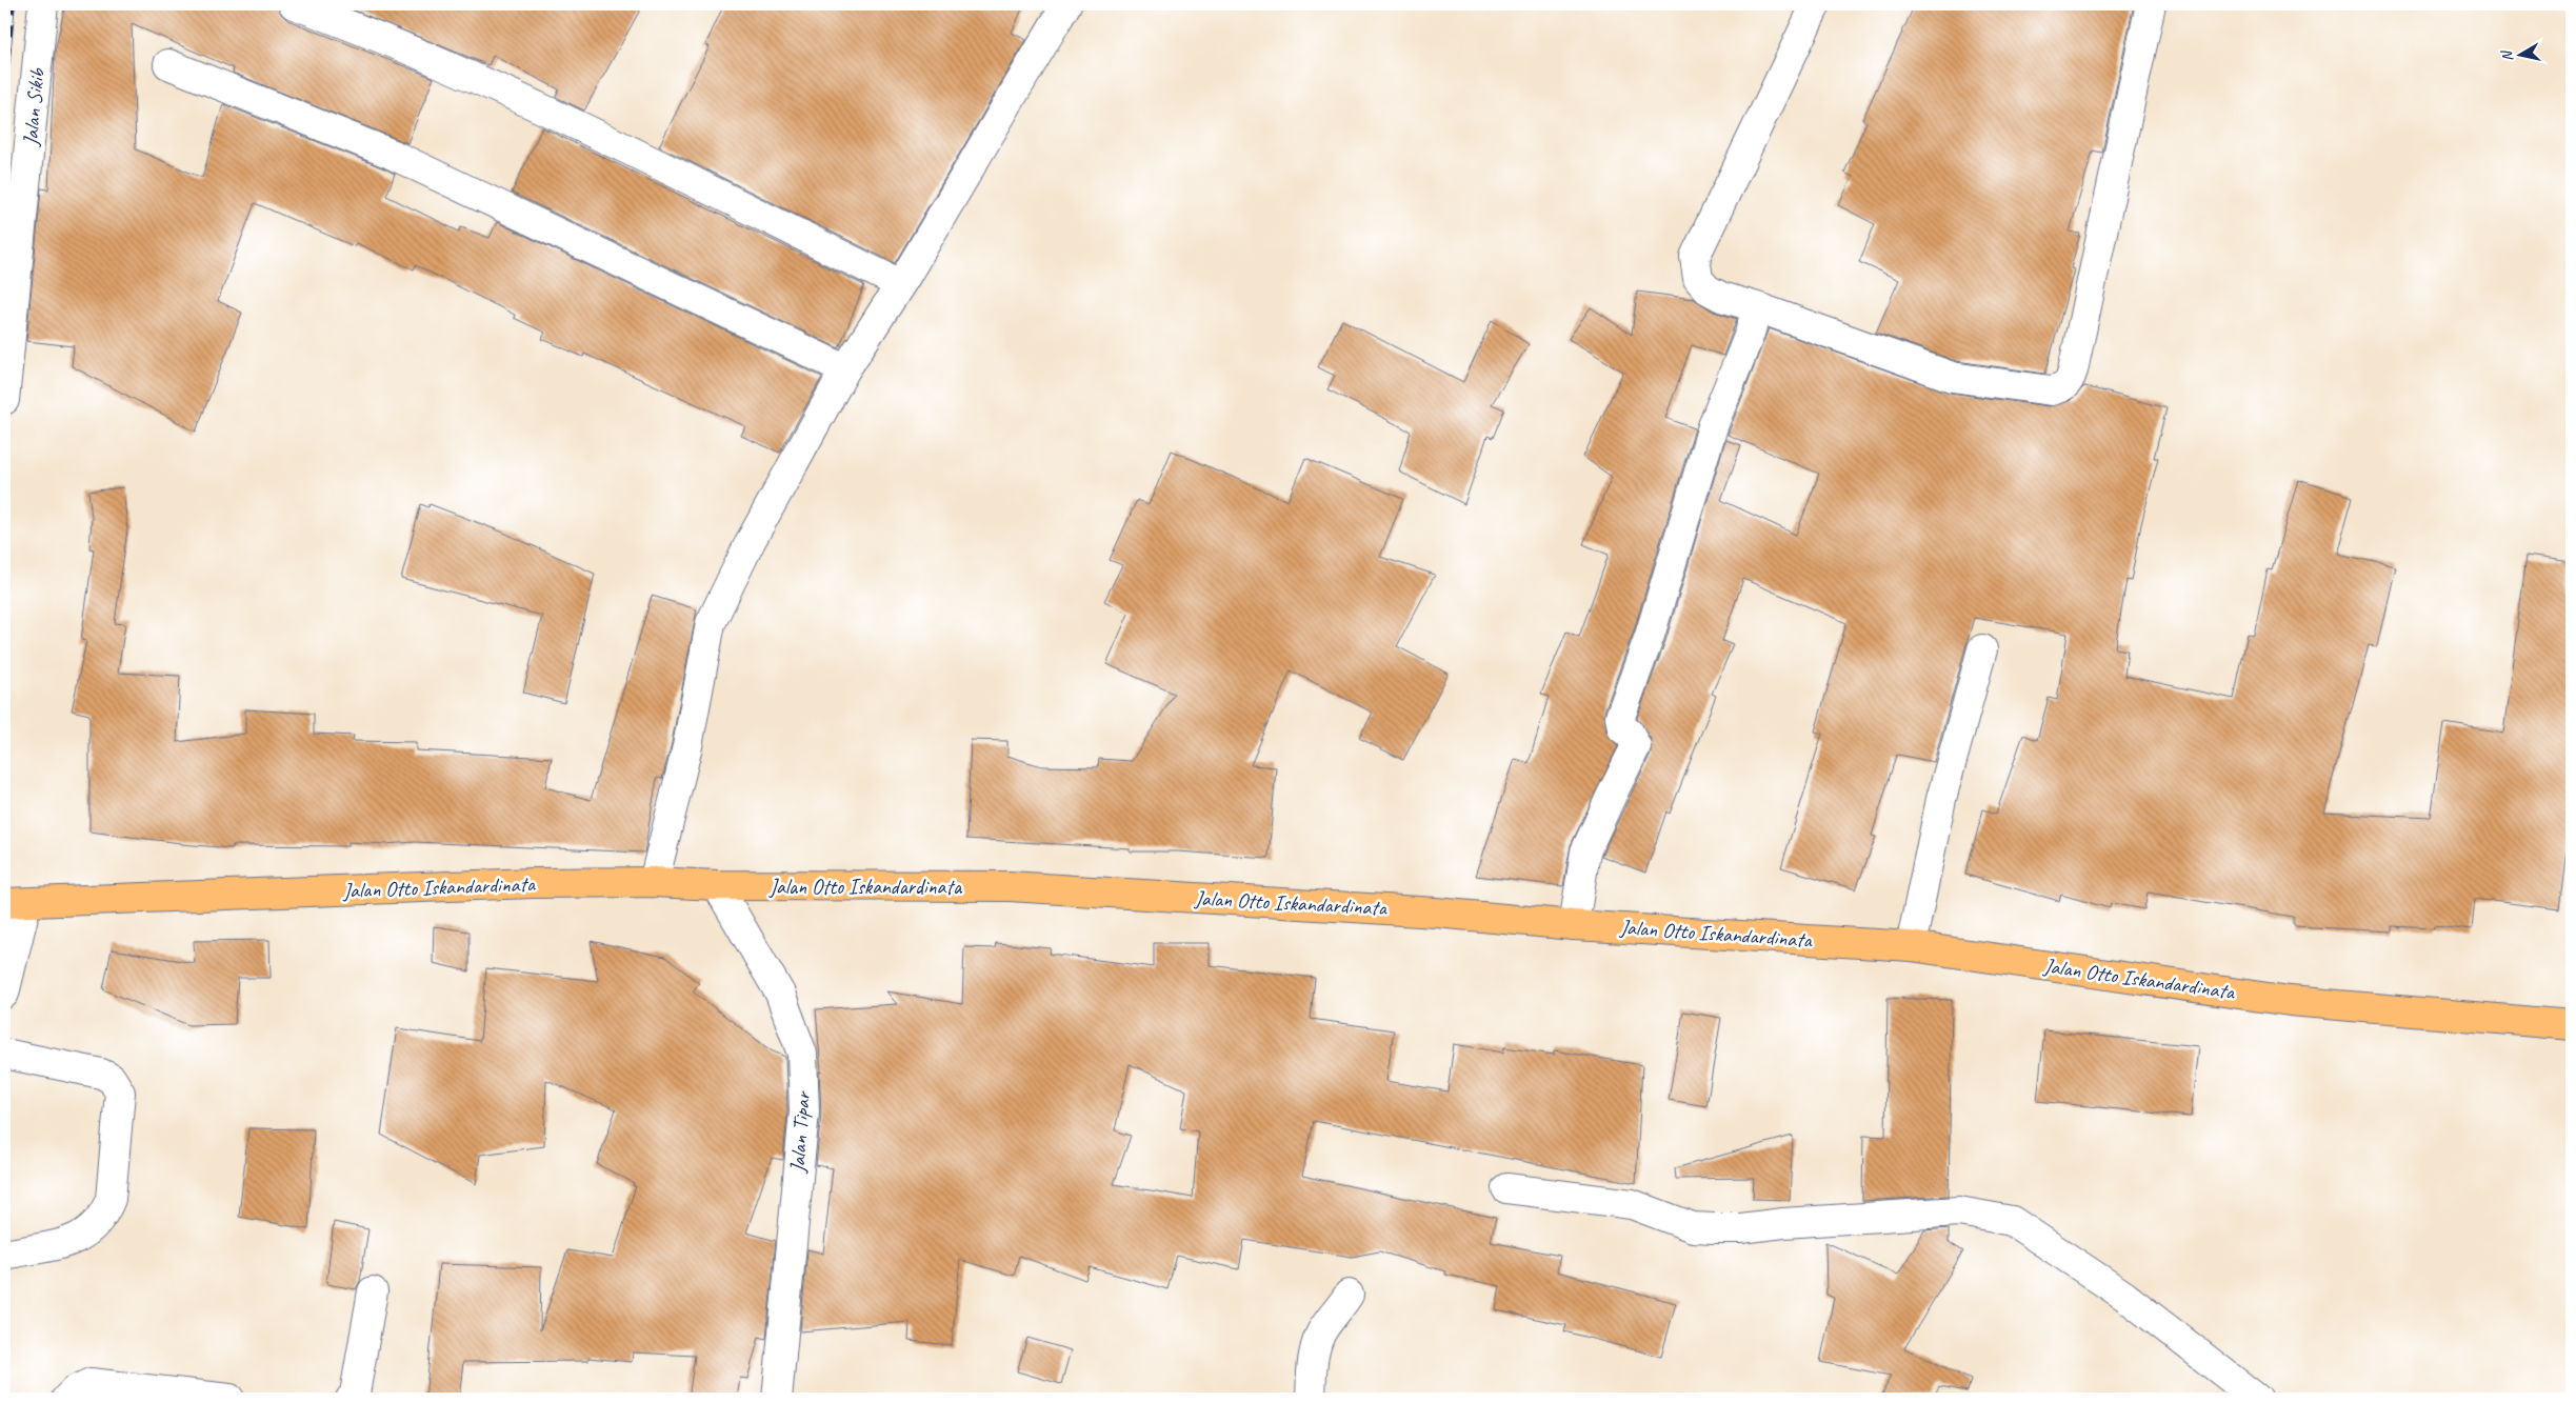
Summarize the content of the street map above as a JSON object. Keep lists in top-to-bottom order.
{
  "streets": {
    "main road": ["Jalan Otto Iskandardinata"],
    "street": ["Jalan Sikib", "Jalan Tipar"]
  },
  "crossings": [
    ["Jalan Otto Iskandardinata", "Jalan Tipar"]
  ],
  "north": "left"
}
